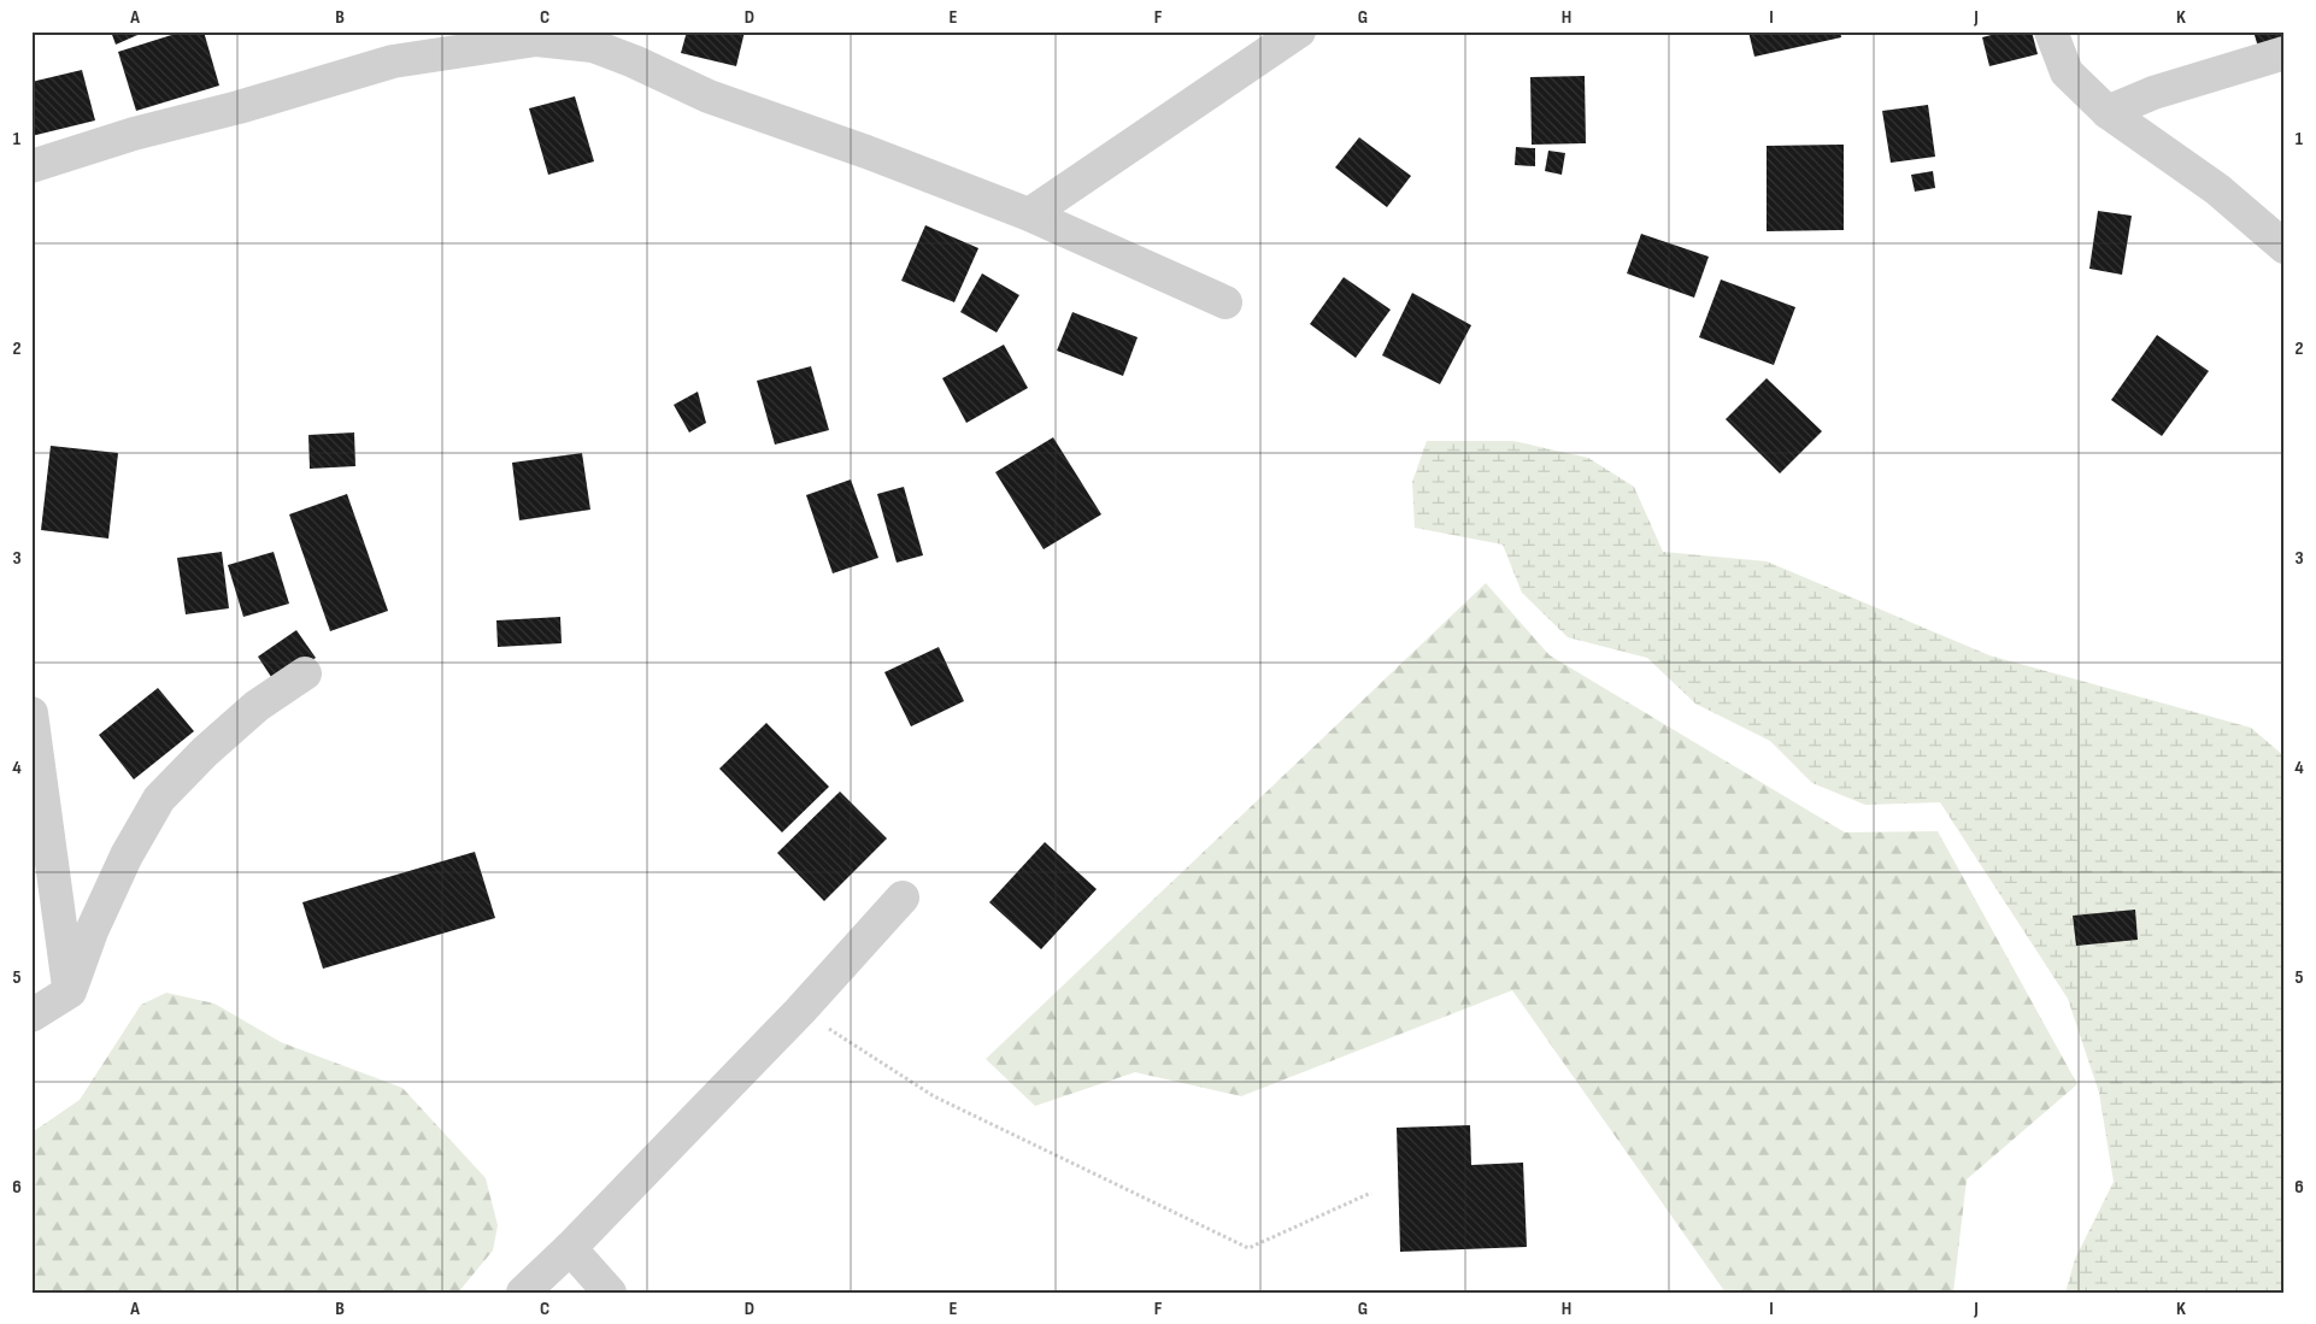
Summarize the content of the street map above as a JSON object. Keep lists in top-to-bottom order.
{
  "grid": {
    "columns": [
      "A",
      "B",
      "C",
      "D",
      "E",
      "F",
      "G",
      "H",
      "I",
      "J",
      "K"
    ],
    "rows": [
      "1",
      "2",
      "3",
      "4",
      "5",
      "6"
    ]
  }
}
